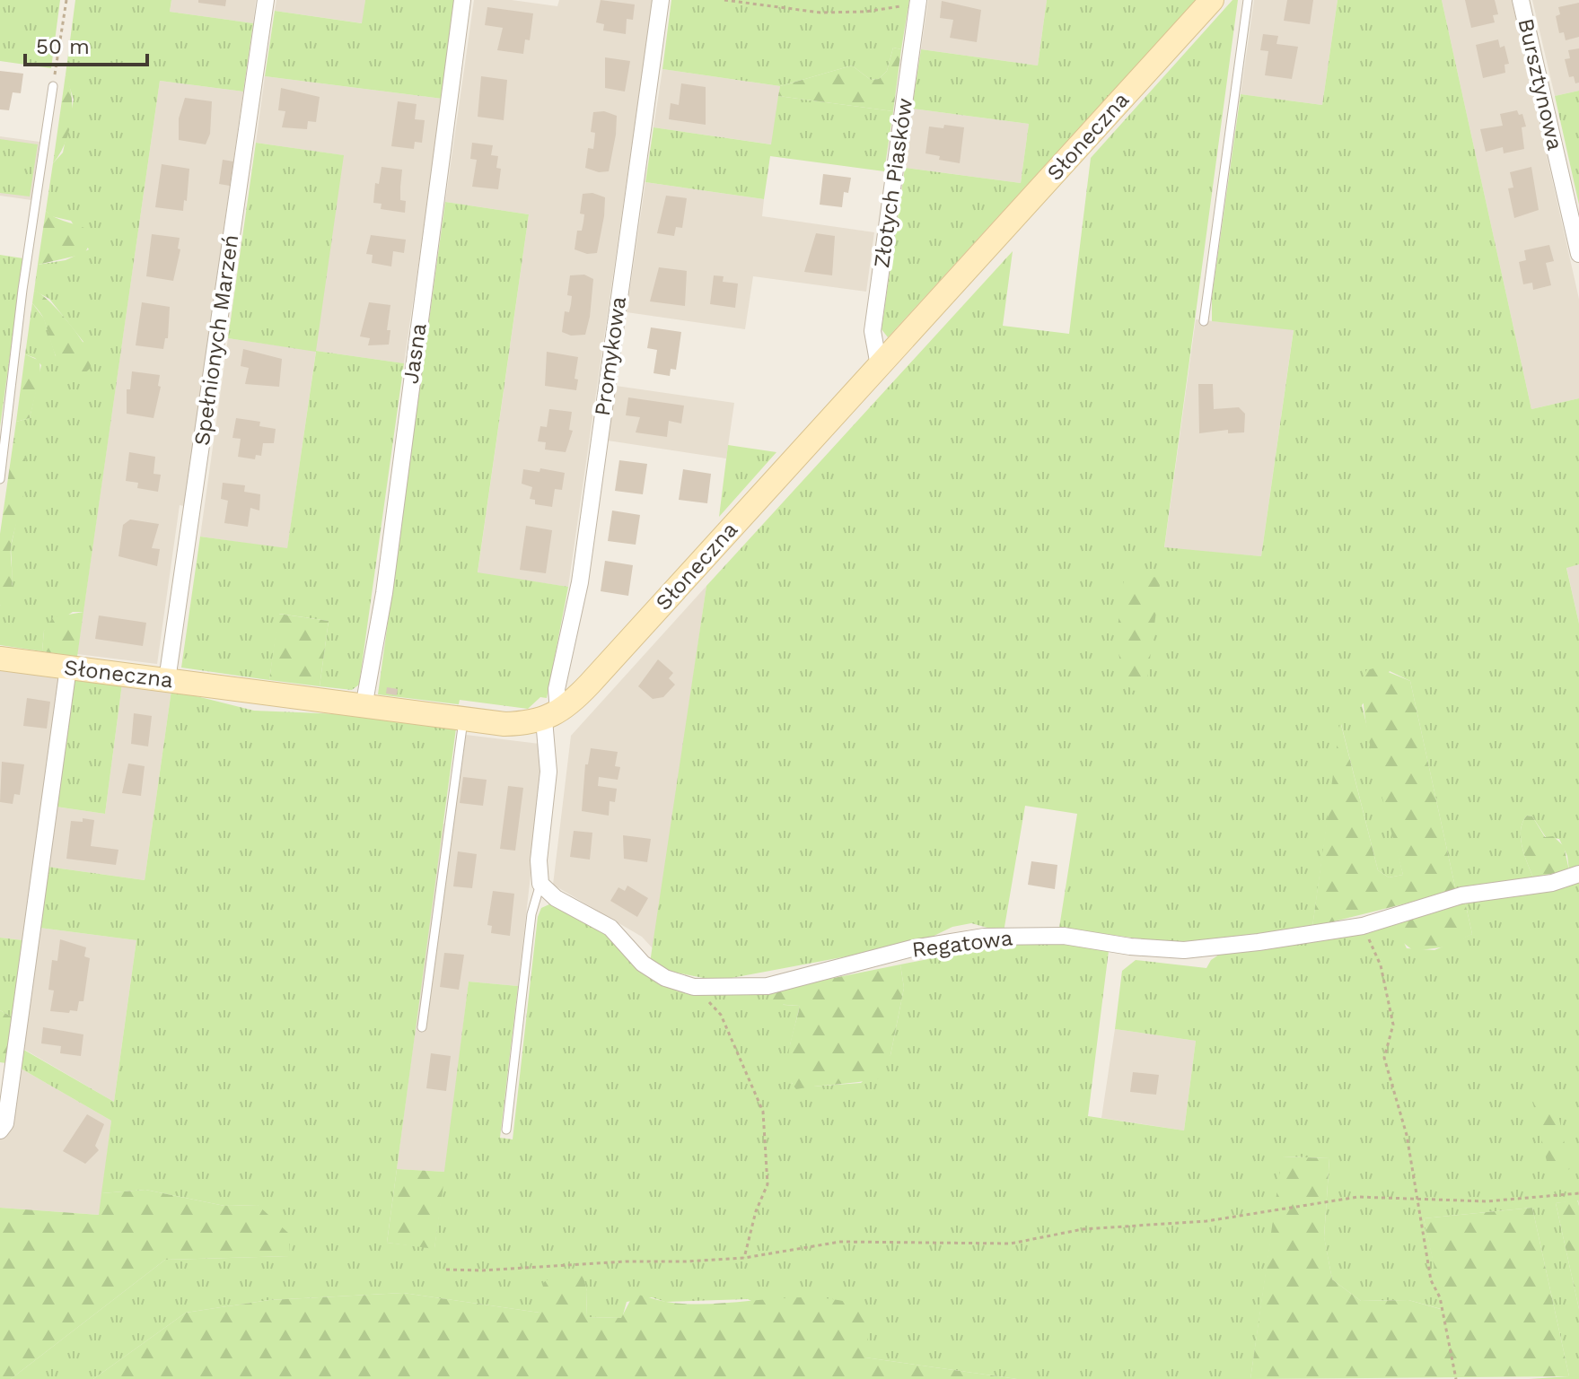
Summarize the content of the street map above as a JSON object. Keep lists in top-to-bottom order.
{
  "streets": {
    "street": [
      "Bursztynowa",
      "Słoneczna",
      "Złotych Piasków",
      "Spełnionych Marzeń",
      "Jasna",
      "Promykowa",
      "Regatowa"
    ]
  },
  "crossings": [
    ["Słoneczna", "Złotych Piasków"],
    ["Słoneczna", "Spełnionych Marzeń"],
    ["Słoneczna", "Jasna"],
    ["Słoneczna", "Promykowa"]
  ],
  "scale_bar": "50 m"
}
